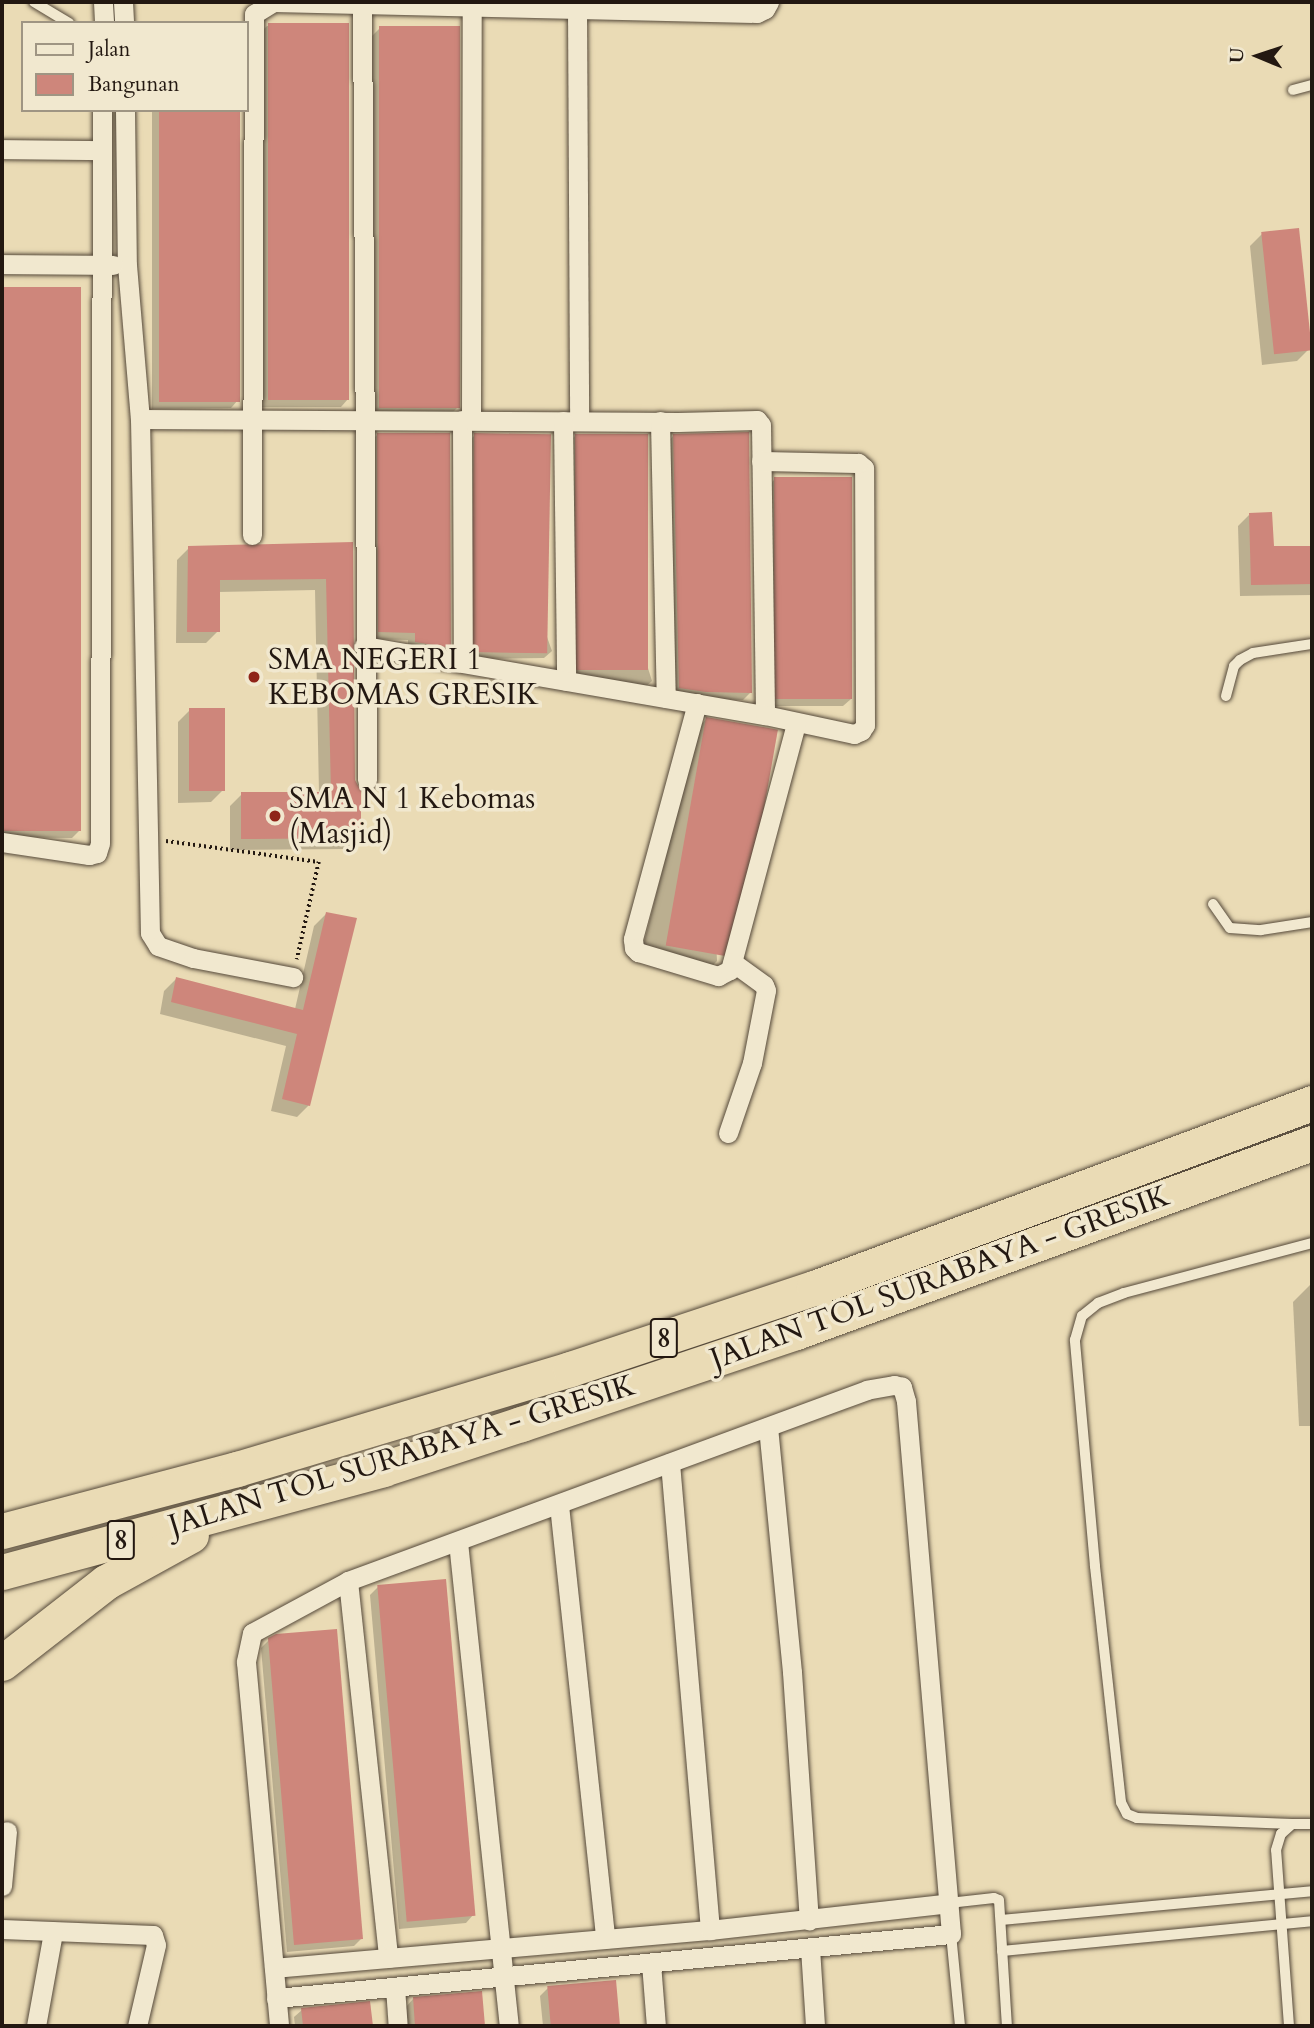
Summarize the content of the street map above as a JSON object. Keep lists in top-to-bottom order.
{
  "streets": {
    "highway": ["JALAN TOL SURABAYA - GRESIK", "8"]
  },
  "places": ["SMA NEGERI 1 KEBOMAS GRESIK", "SMA N 1 Kebomas (Masjid)"],
  "legend": ["Jalan", "Bangunan"],
  "north": "left"
}
